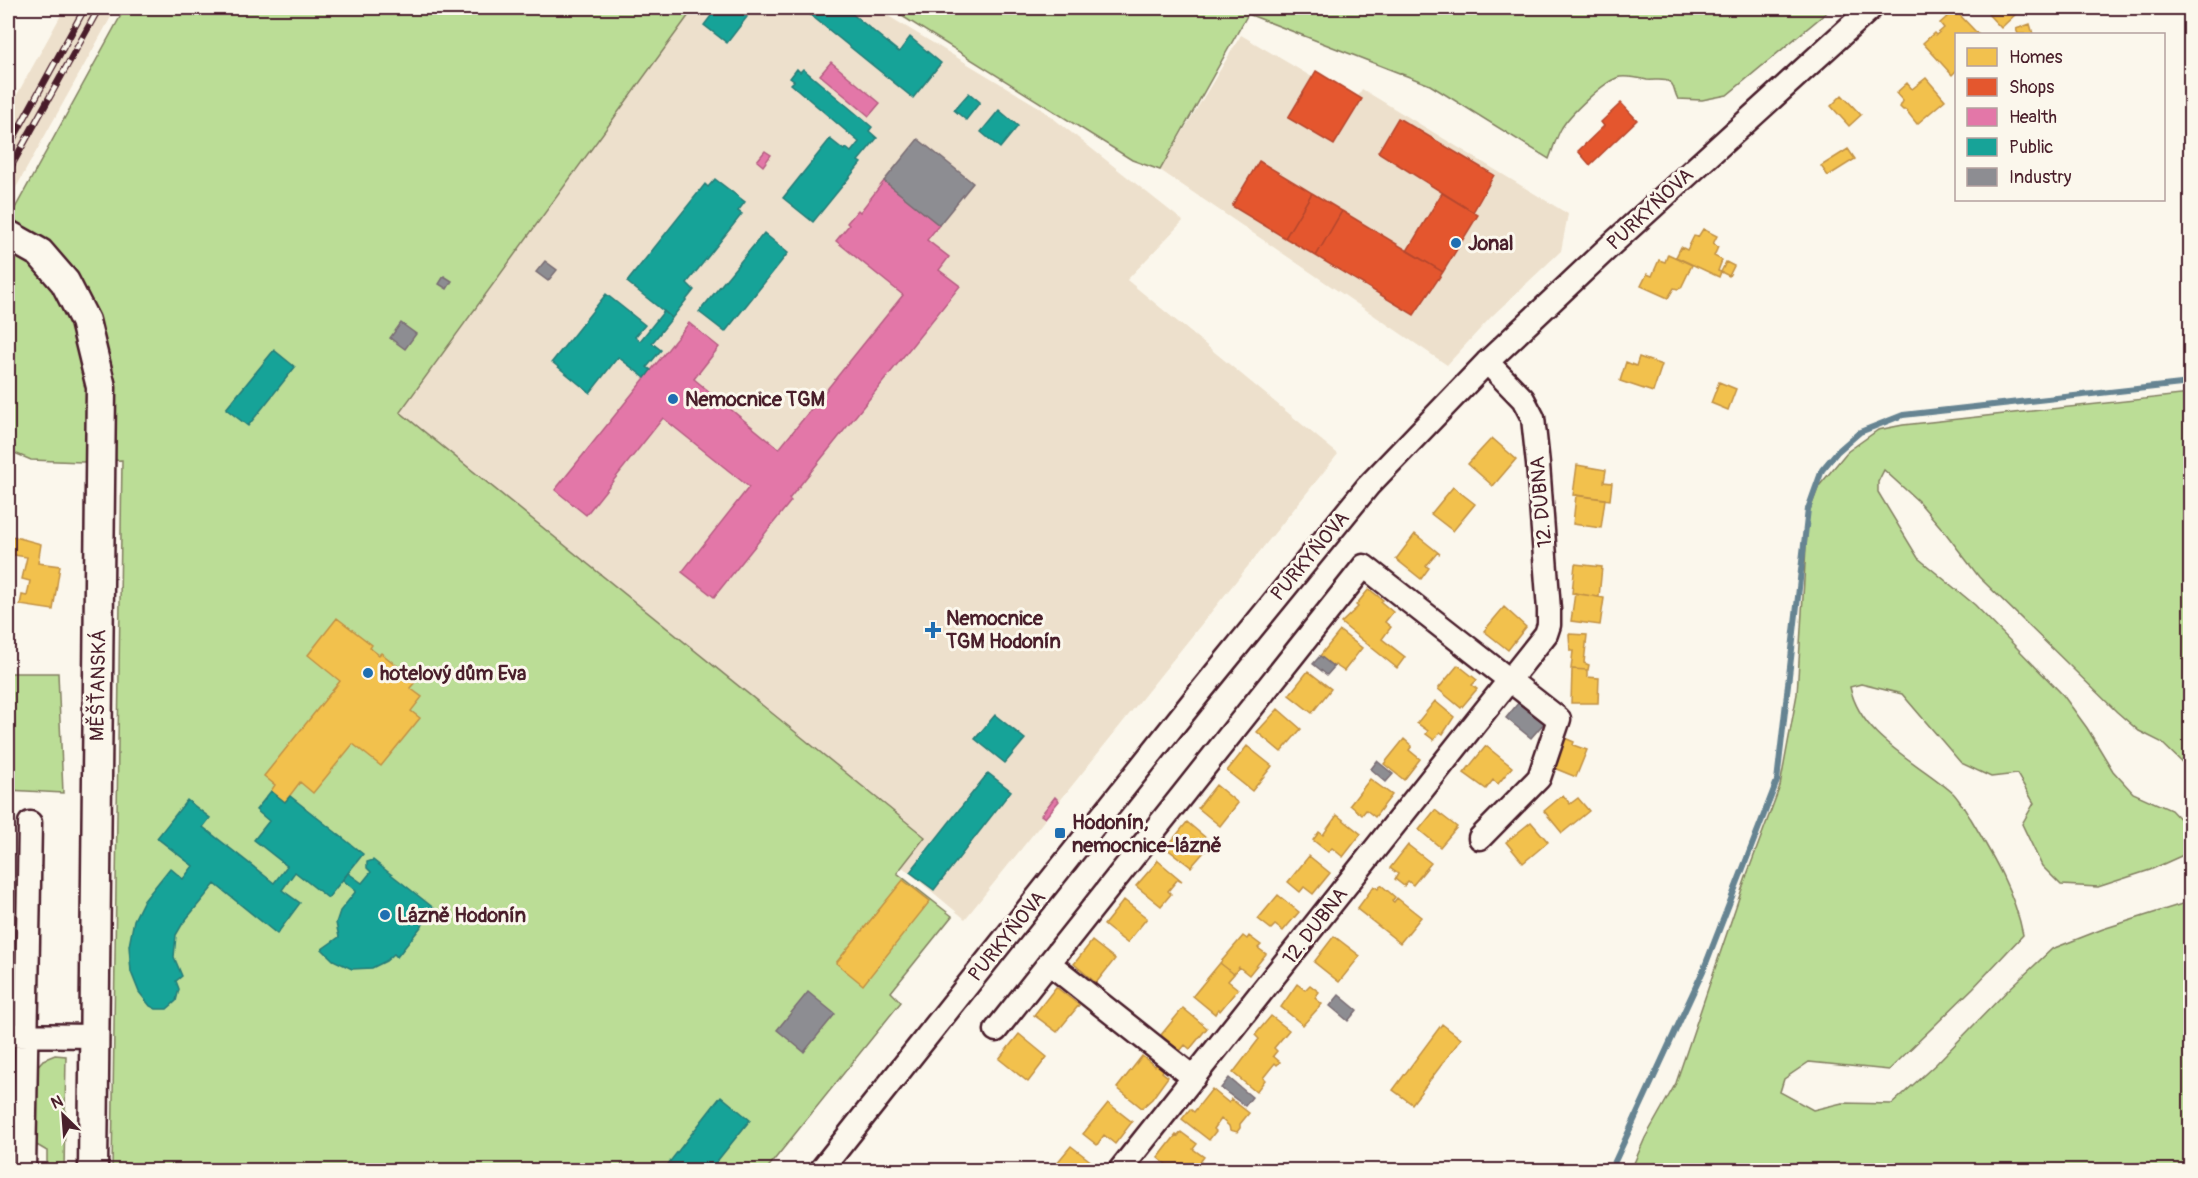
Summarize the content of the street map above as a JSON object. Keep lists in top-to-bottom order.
{
  "streets": {
    "main road": ["MĚŠŤANSKÁ"],
    "street": ["PURKYŇOVA", "12. DUBNA"]
  },
  "crossings": [
    ["PURKYŇOVA", "12. DUBNA"]
  ],
  "places": {
    "other": [
      "Jonal",
      "Nemocnice TGM",
      "hotelový dům Eva",
      "Lázně Hodonín"
    ],
    "health": ["Nemocnice TGM Hodonín"],
    "transit": ["Hodonín, nemocnice-lázně"]
  },
  "legend": [
    "Homes",
    "Shops",
    "Health",
    "Public",
    "Industry"
  ],
  "north": "top left"
}
